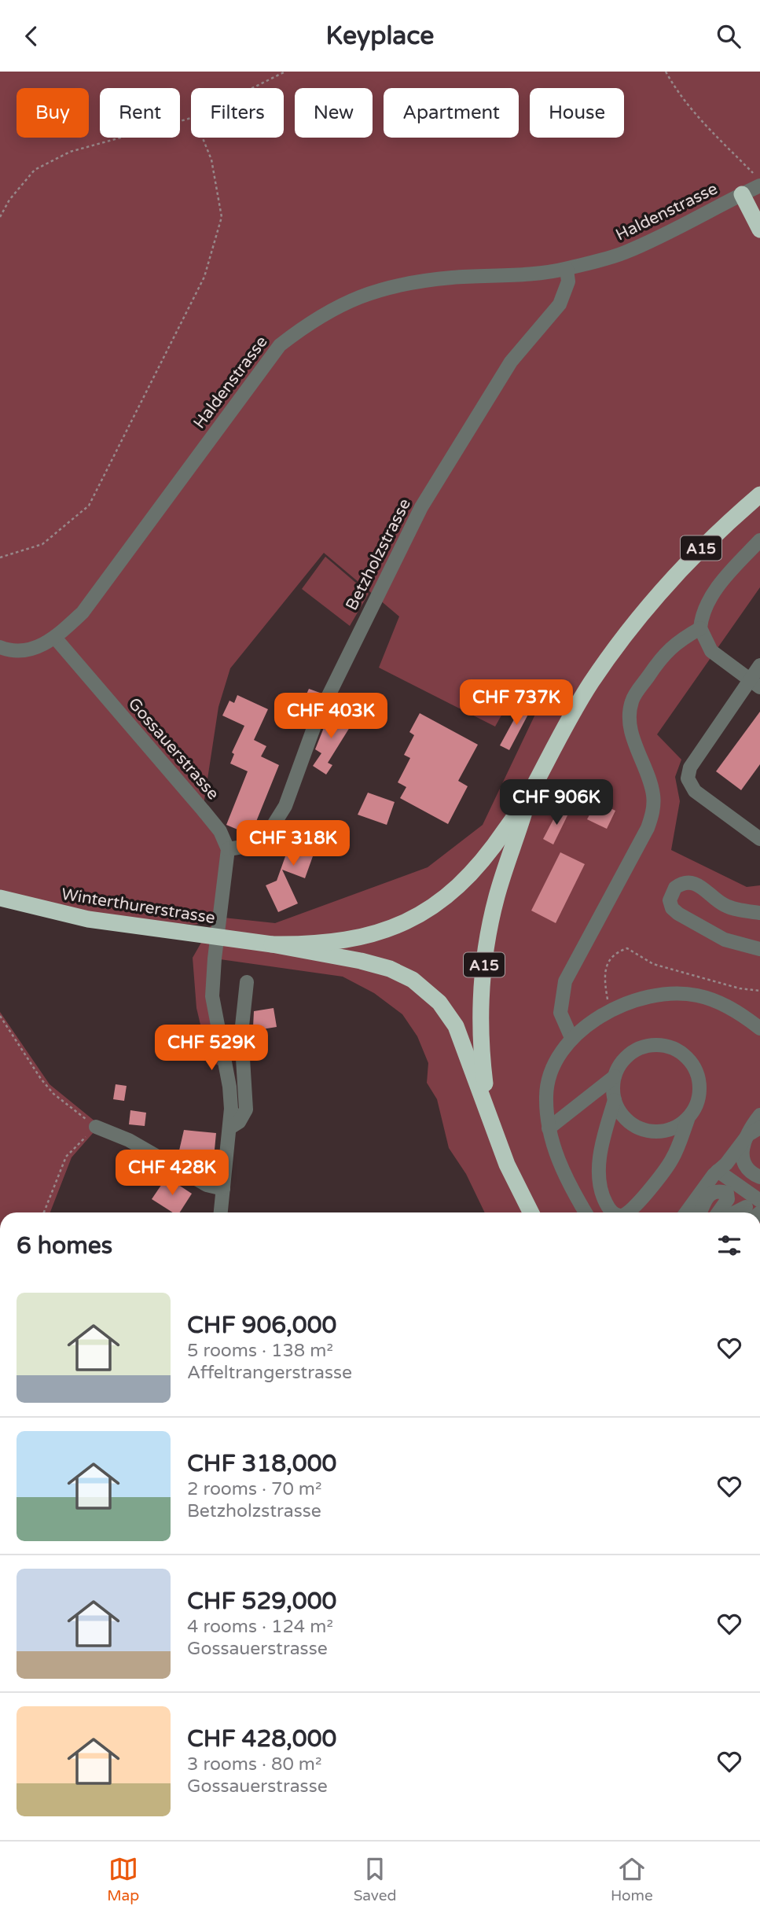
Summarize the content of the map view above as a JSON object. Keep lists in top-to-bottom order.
{
  "streets": {
    "highway": ["A15", "Winterthurerstrasse"],
    "street": ["Haldenstrasse", "Betzholzstrasse", "Gossauerstrasse"]
  },
  "crossings": [
    ["Haldenstrasse", "Betzholzstrasse"],
    ["Haldenstrasse", "Gossauerstrasse"],
    ["A15", "Winterthurerstrasse"],
    ["Betzholzstrasse", "Gossauerstrasse"]
  ],
  "page": {
    "header": "Keyplace",
    "chip": [
      "Buy",
      "Rent",
      "Filters",
      "New",
      "Apartment",
      "House"
    ],
    "price": [
      "CHF 737K",
      "CHF 403K",
      "CHF 906K",
      "CHF 318K",
      "CHF 529K",
      "CHF 428K"
    ],
    "heading": "6 homes",
    "list": [
      {
        "name": "CHF 906,000",
        "note": "5 rooms · 138 m² · Affeltrangerstrasse"
      },
      {
        "name": "CHF 318,000",
        "note": "2 rooms · 70 m² · Betzholzstrasse"
      },
      {
        "name": "CHF 529,000",
        "note": "4 rooms · 124 m² · Gossauerstrasse"
      },
      {
        "name": "CHF 428,000",
        "note": "3 rooms · 80 m² · Gossauerstrasse"
      }
    ],
    "tabs": ["Map", "Saved", "Home"]
  }
}
